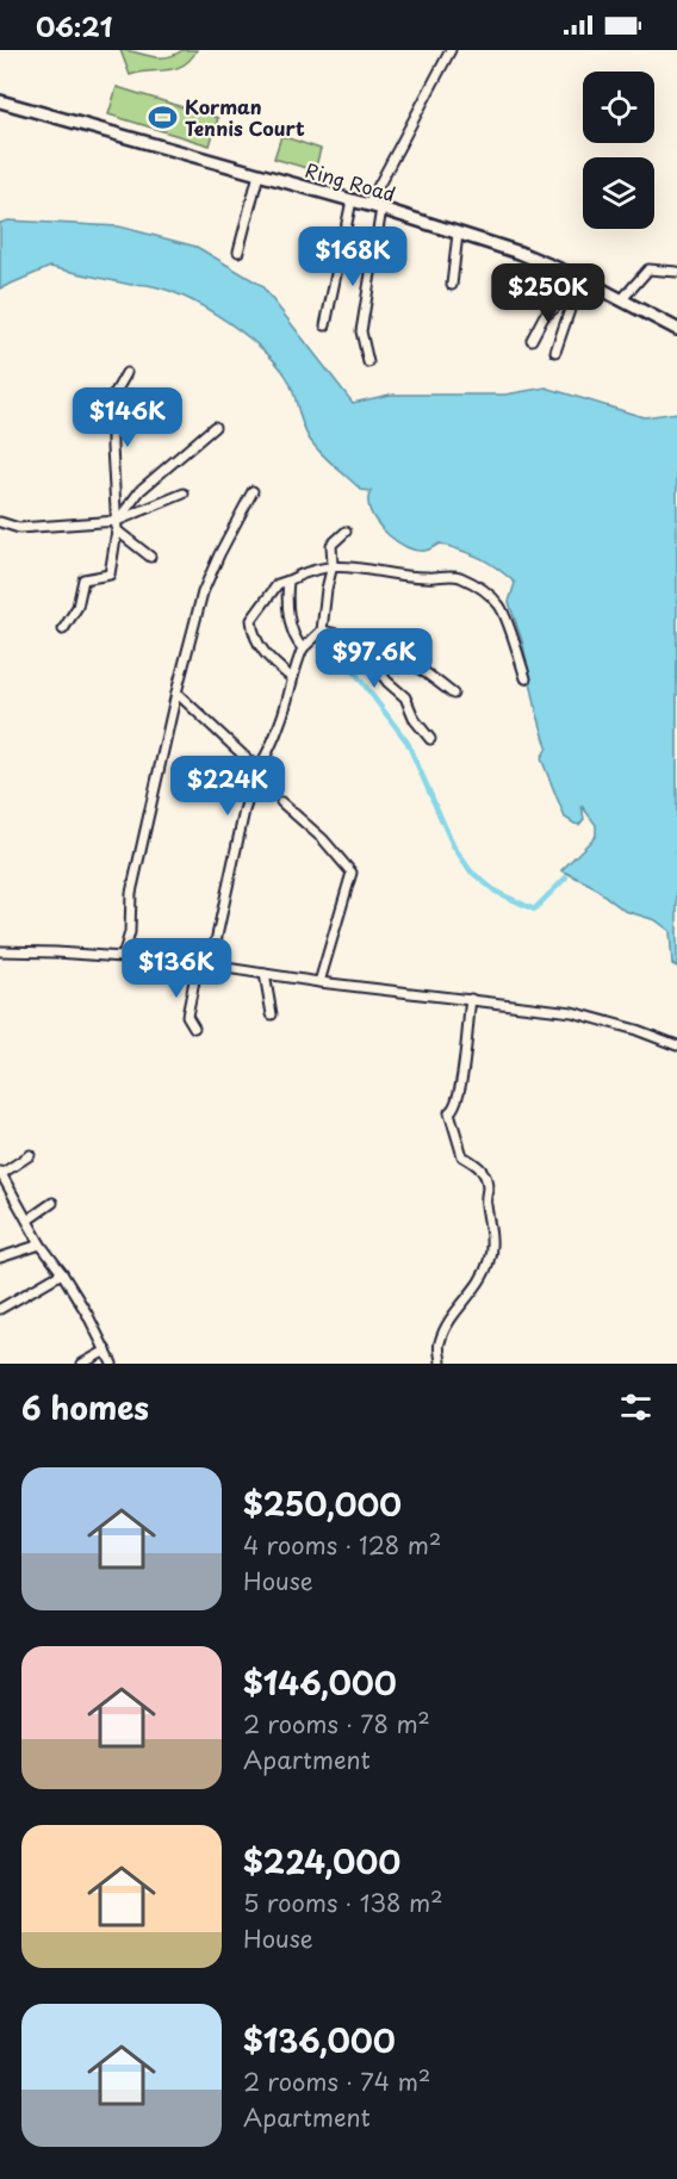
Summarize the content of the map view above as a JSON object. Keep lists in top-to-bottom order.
{
  "streets": {
    "main road": ["Ring Road"]
  },
  "places": {
    "sports": ["Korman Tennis Court"]
  },
  "page": {
    "status": "06:21",
    "price": [
      "$168K",
      "$250K",
      "$146K",
      "$97.6K",
      "$224K",
      "$136K"
    ],
    "heading": "6 homes",
    "list": [
      {
        "name": "$250,000",
        "note": "4 rooms · 128 m² · House"
      },
      {
        "name": "$146,000",
        "note": "2 rooms · 78 m² · Apartment"
      },
      {
        "name": "$224,000",
        "note": "5 rooms · 138 m² · House"
      },
      {
        "name": "$136,000",
        "note": "2 rooms · 74 m² · Apartment"
      }
    ]
  }
}
